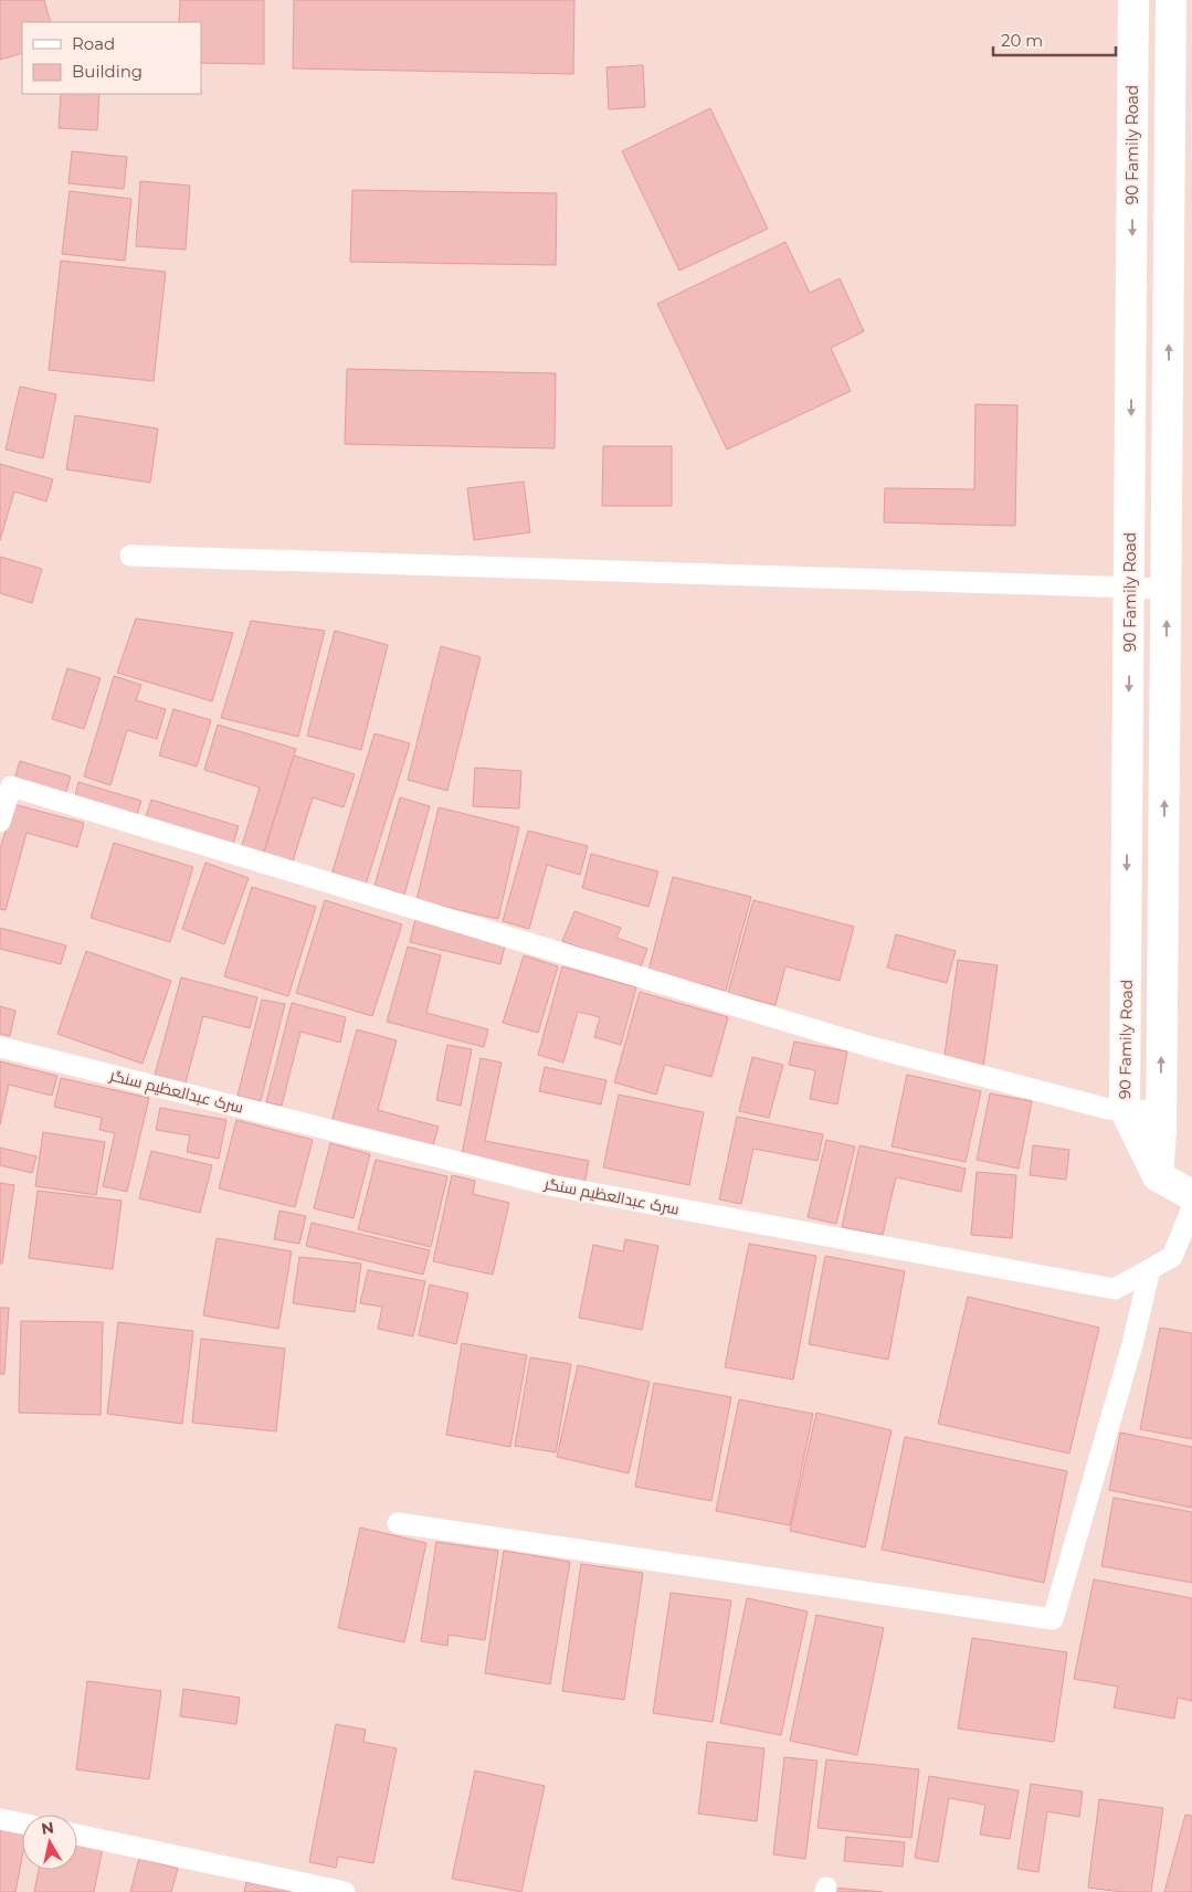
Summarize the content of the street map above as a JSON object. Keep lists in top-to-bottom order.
{
  "streets": {
    "street": ["90 Family Road"],
    "lane": ["سرک عبدالعظیم سنگر"]
  },
  "legend": ["Road", "Building"],
  "scale_bar": "20 m",
  "north": "top"
}
